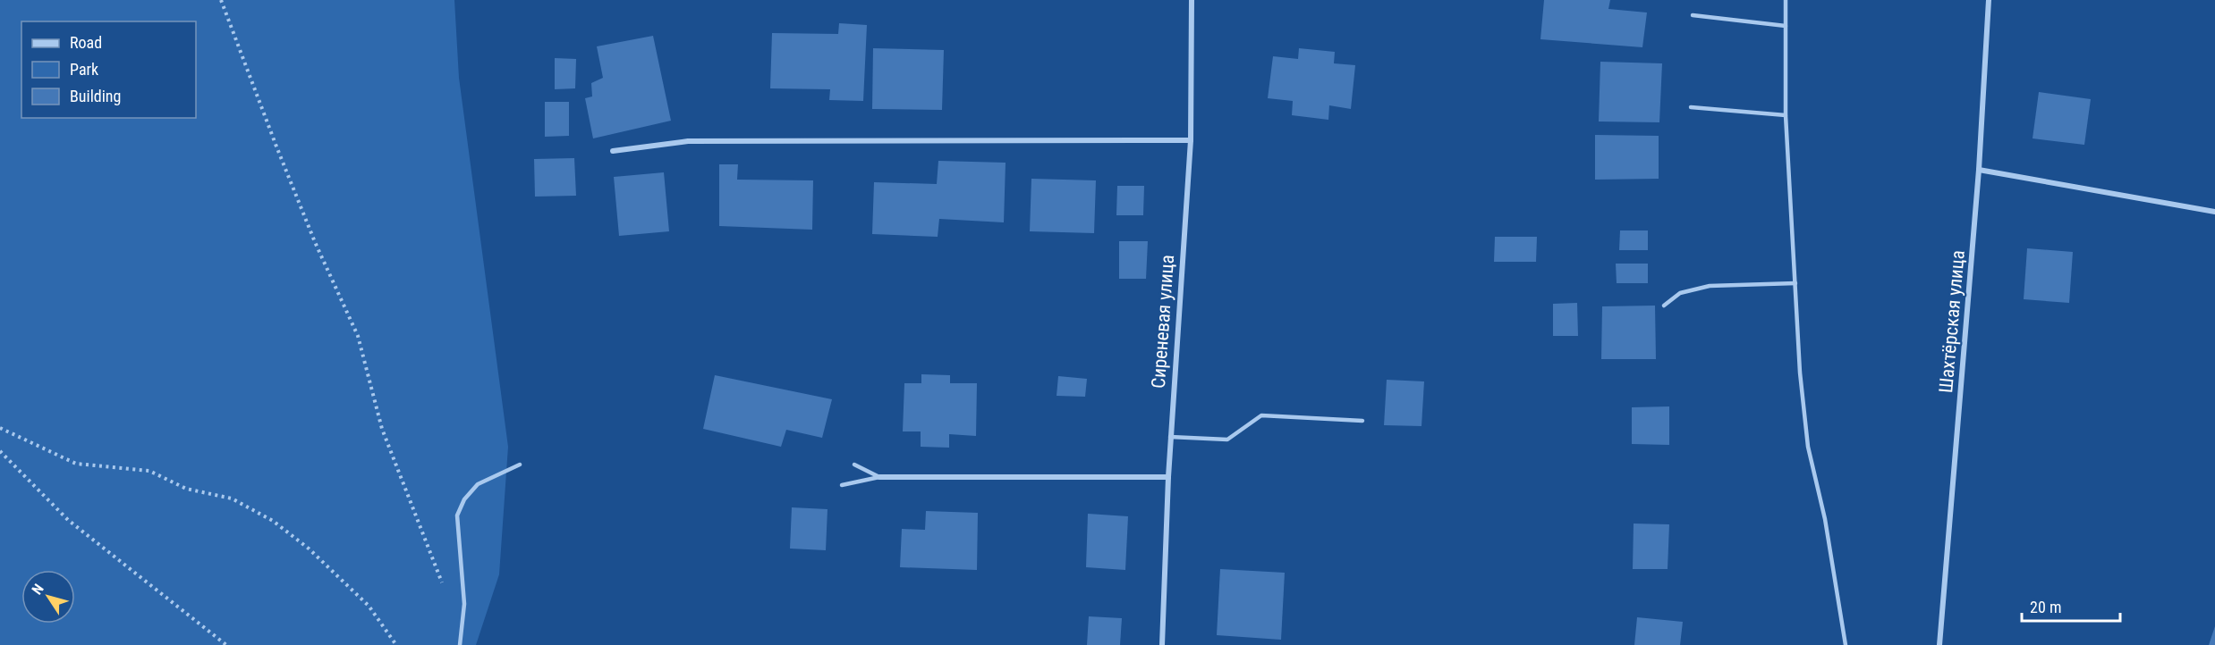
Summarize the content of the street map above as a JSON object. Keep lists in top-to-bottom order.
{
  "streets": {
    "street": ["Сиреневая улица", "Шахтёрская улица"]
  },
  "legend": ["Road", "Park", "Building"],
  "scale_bar": "20 m",
  "north": "top left"
}
